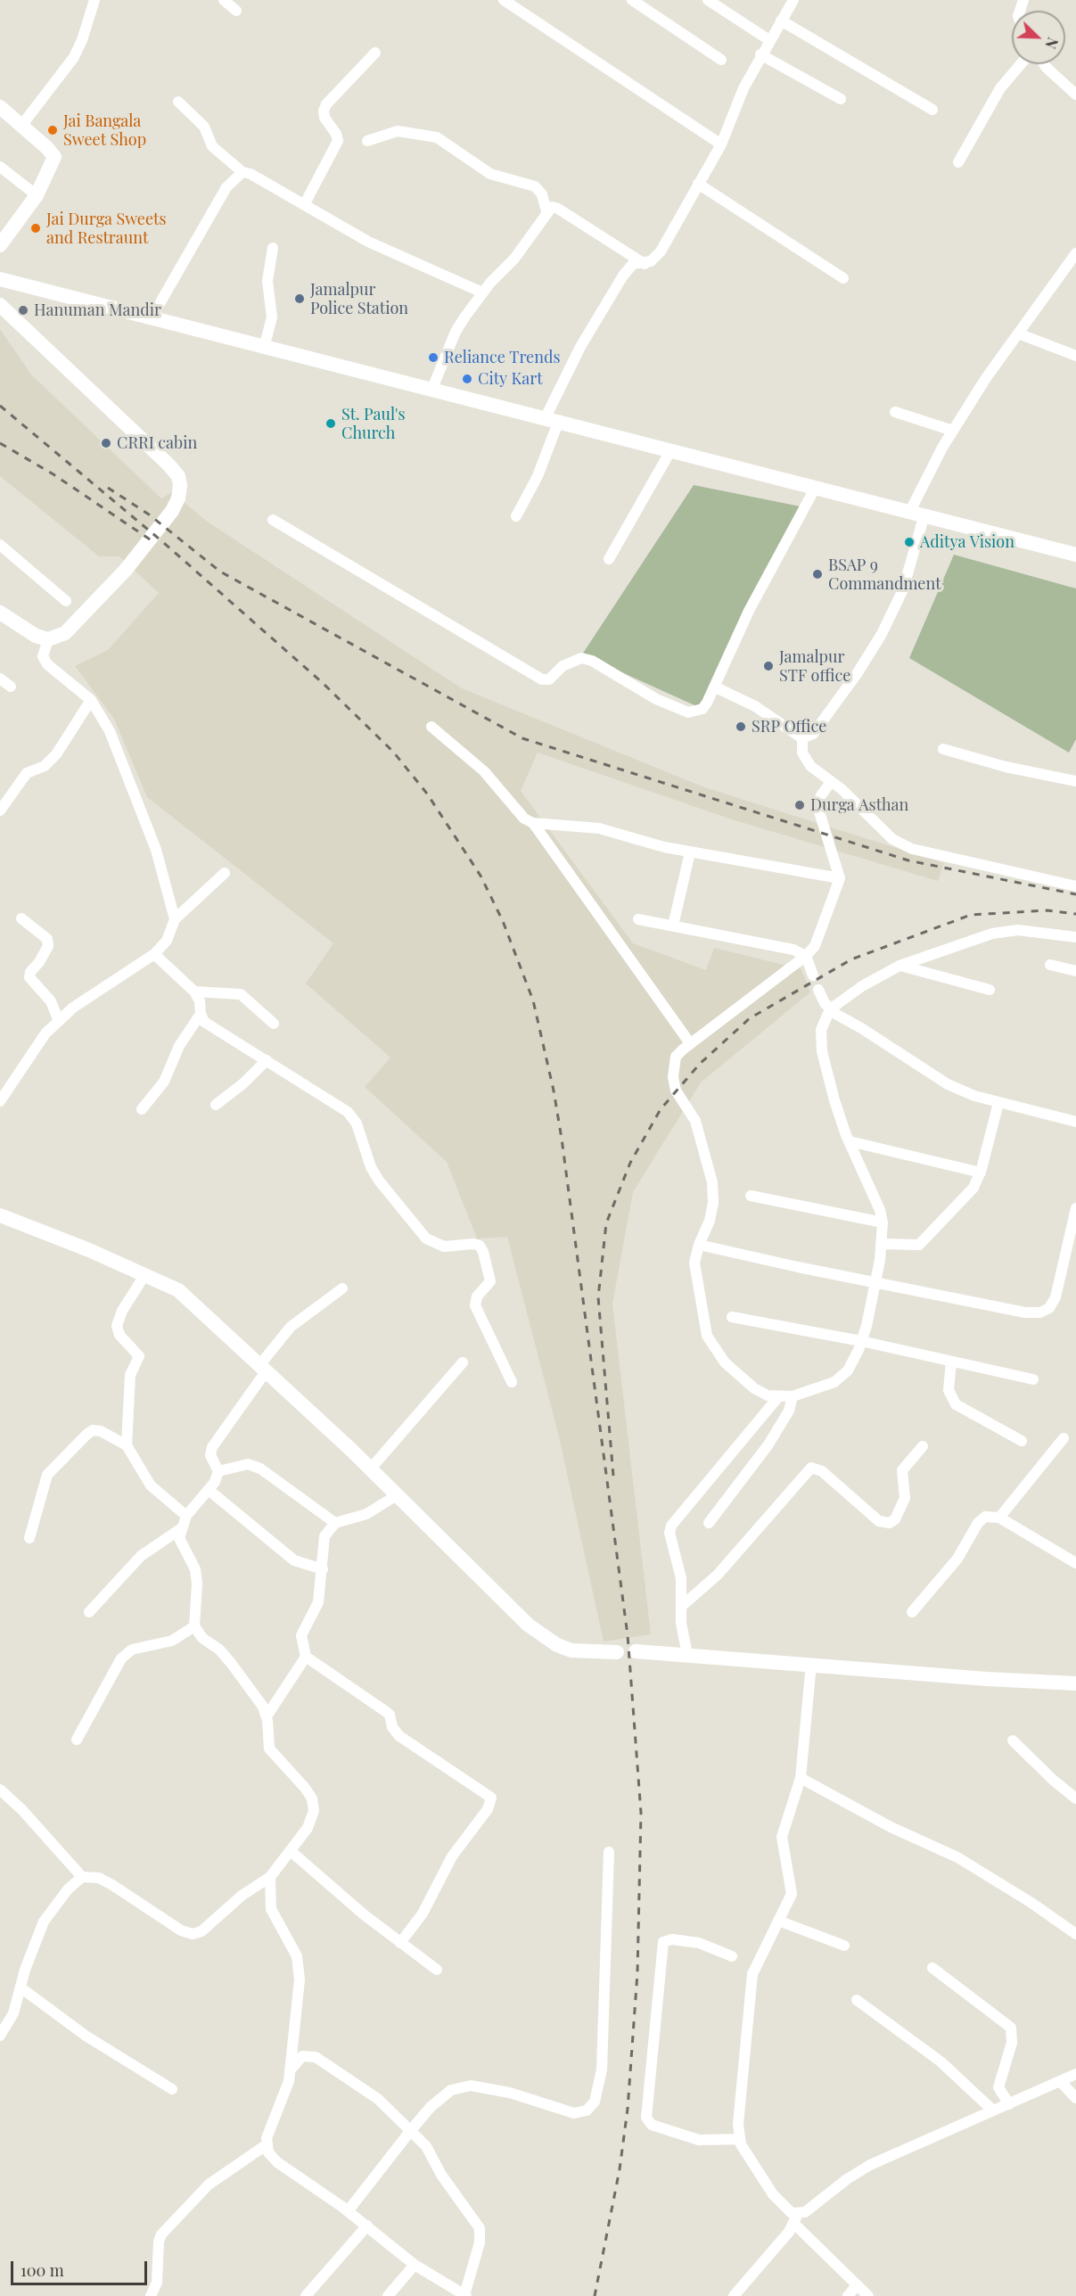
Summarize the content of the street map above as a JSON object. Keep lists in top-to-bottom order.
{
  "places": [
    "Jai Bangala Sweet Shop",
    "Jai Durga Sweets and Restraunt",
    "Jamalpur Police Station",
    "Hanuman Mandir",
    "Reliance Trends",
    "City Kart",
    "St. Paul's Church",
    "CRRI cabin",
    "Aditya Vision",
    "BSAP 9 Commandment",
    "Jamalpur STF office",
    "SRP Office",
    "Durga Asthan"
  ],
  "scale_bar": "100 m",
  "north": "bottom right"
}
